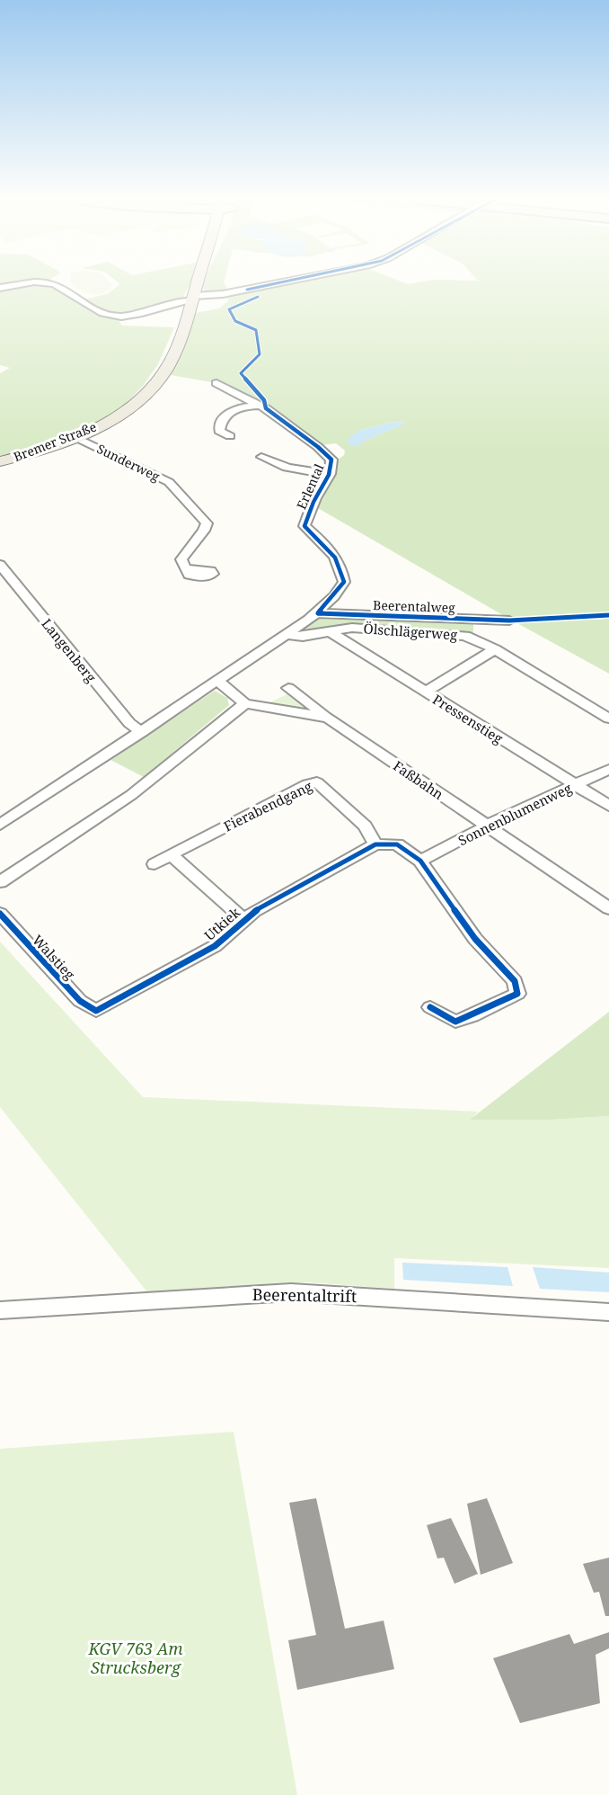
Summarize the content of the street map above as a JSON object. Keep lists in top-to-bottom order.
{
  "streets": {
    "main road": ["Bremer Straße"],
    "street": [
      "Sunderweg",
      "Erlental",
      "Beerentalweg",
      "Ölschlägerweg",
      "Langenberg",
      "Pressenstieg",
      "Faßbahn",
      "Fierabendgang",
      "Sonnenblumenweg",
      "Utkiek",
      "Walstieg",
      "Beerentaltrift"
    ]
  },
  "crossings": [
    ["Bremer Straße", "Sunderweg"],
    ["Erlental", "Beerentalweg"],
    ["Ölschlägerweg", "Pressenstieg"],
    ["Pressenstieg", "Sonnenblumenweg"],
    ["Faßbahn", "Sonnenblumenweg"],
    ["Fierabendgang", "Utkiek"],
    ["Utkiek", "Walstieg"]
  ],
  "parks": ["KGV 763 Am Strucksberg"]
}
